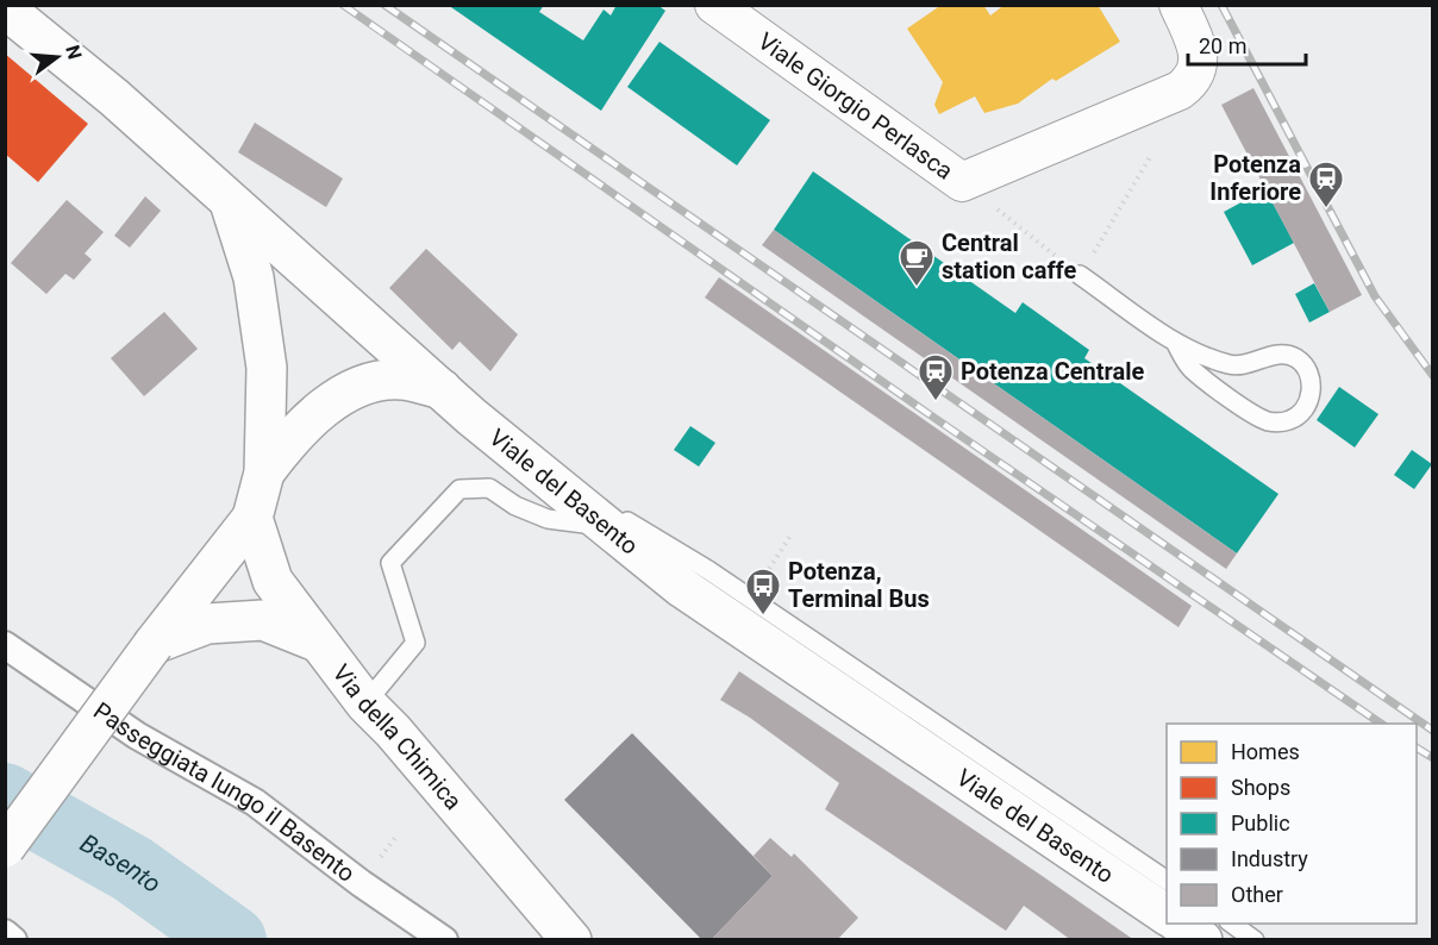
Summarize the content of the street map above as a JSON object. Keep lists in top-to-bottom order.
{
  "streets": {
    "main road": ["Viale del Basento", "Via della Chimica"],
    "street": ["Viale Giorgio Perlasca", "Passeggiata lungo il Basento"]
  },
  "water": ["Basento"],
  "places": {
    "station": ["Potenza Inferiore", "Potenza Centrale"],
    "cafe": ["Central station caffe"],
    "bus stop": ["Potenza, Terminal Bus"]
  },
  "legend": [
    "Homes",
    "Shops",
    "Public",
    "Industry",
    "Other"
  ],
  "scale_bar": "20 m",
  "north": "right"
}
